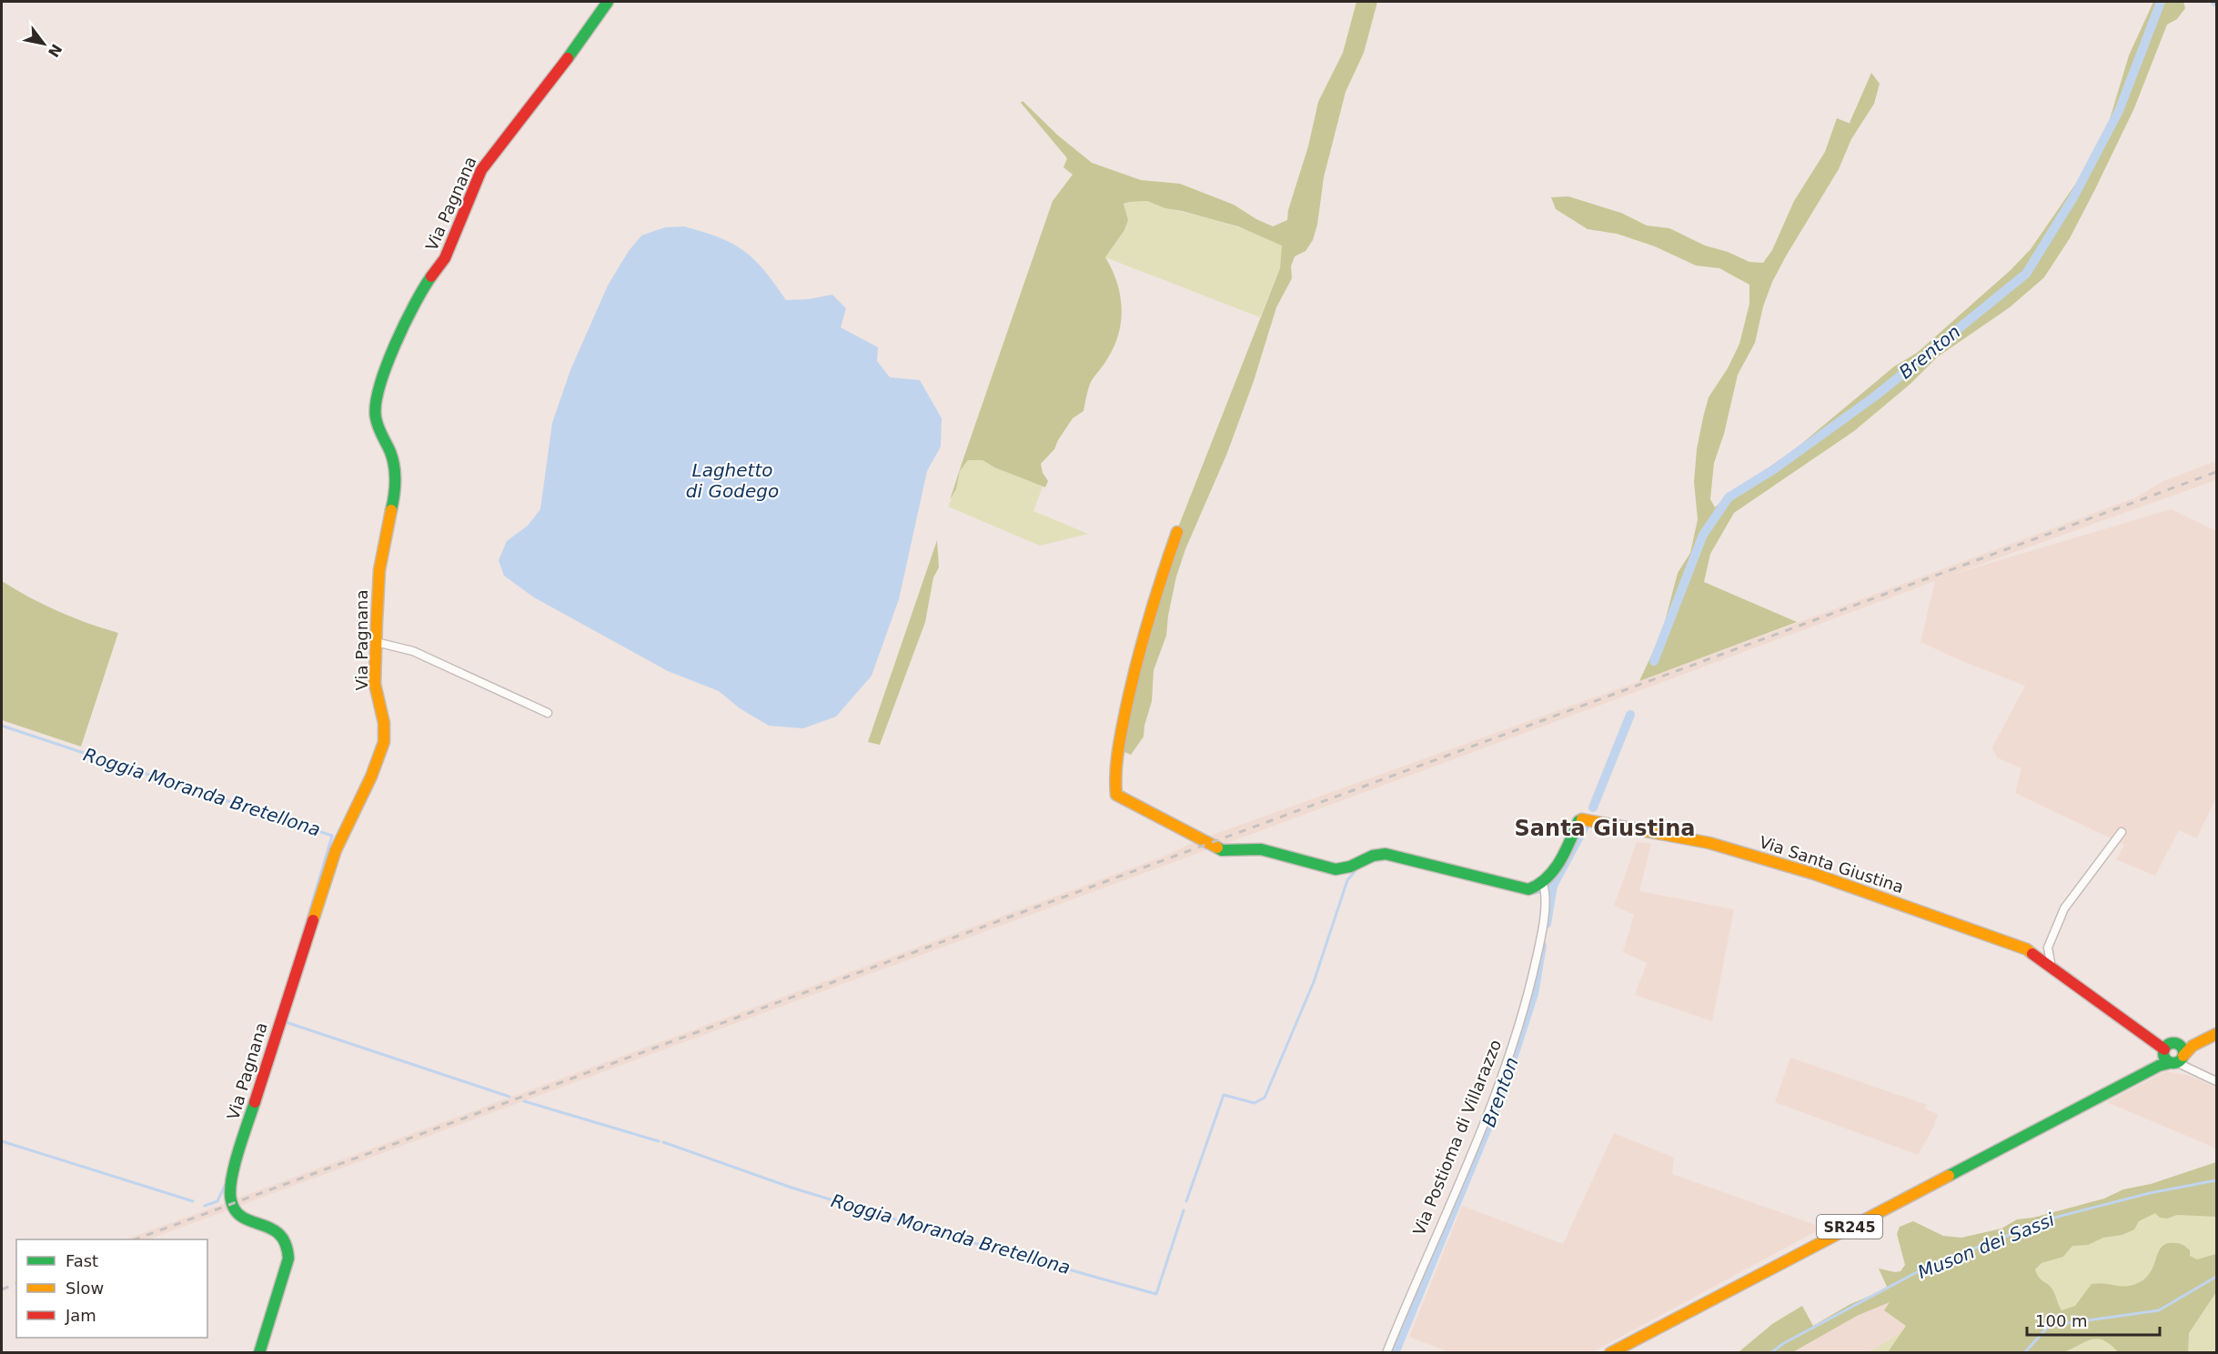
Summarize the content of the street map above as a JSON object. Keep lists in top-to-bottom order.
{
  "streets": {
    "street": [
      "Via Pagnana",
      "Via Santa Giustina",
      "Via Postioma di Villarazzo",
      "SR245"
    ]
  },
  "crossings": [
    ["Via Santa Giustina", "Via Postioma di Villarazzo"],
    ["Via Santa Giustina", "SR245"]
  ],
  "districts": ["Santa Giustina"],
  "water": [
    "Brenton",
    "Laghetto di Godego",
    "Roggia Moranda Bretellona",
    "Muson dei Sassi"
  ],
  "legend": ["Fast", "Slow", "Jam"],
  "scale_bar": "100 m",
  "north": "bottom right"
}
